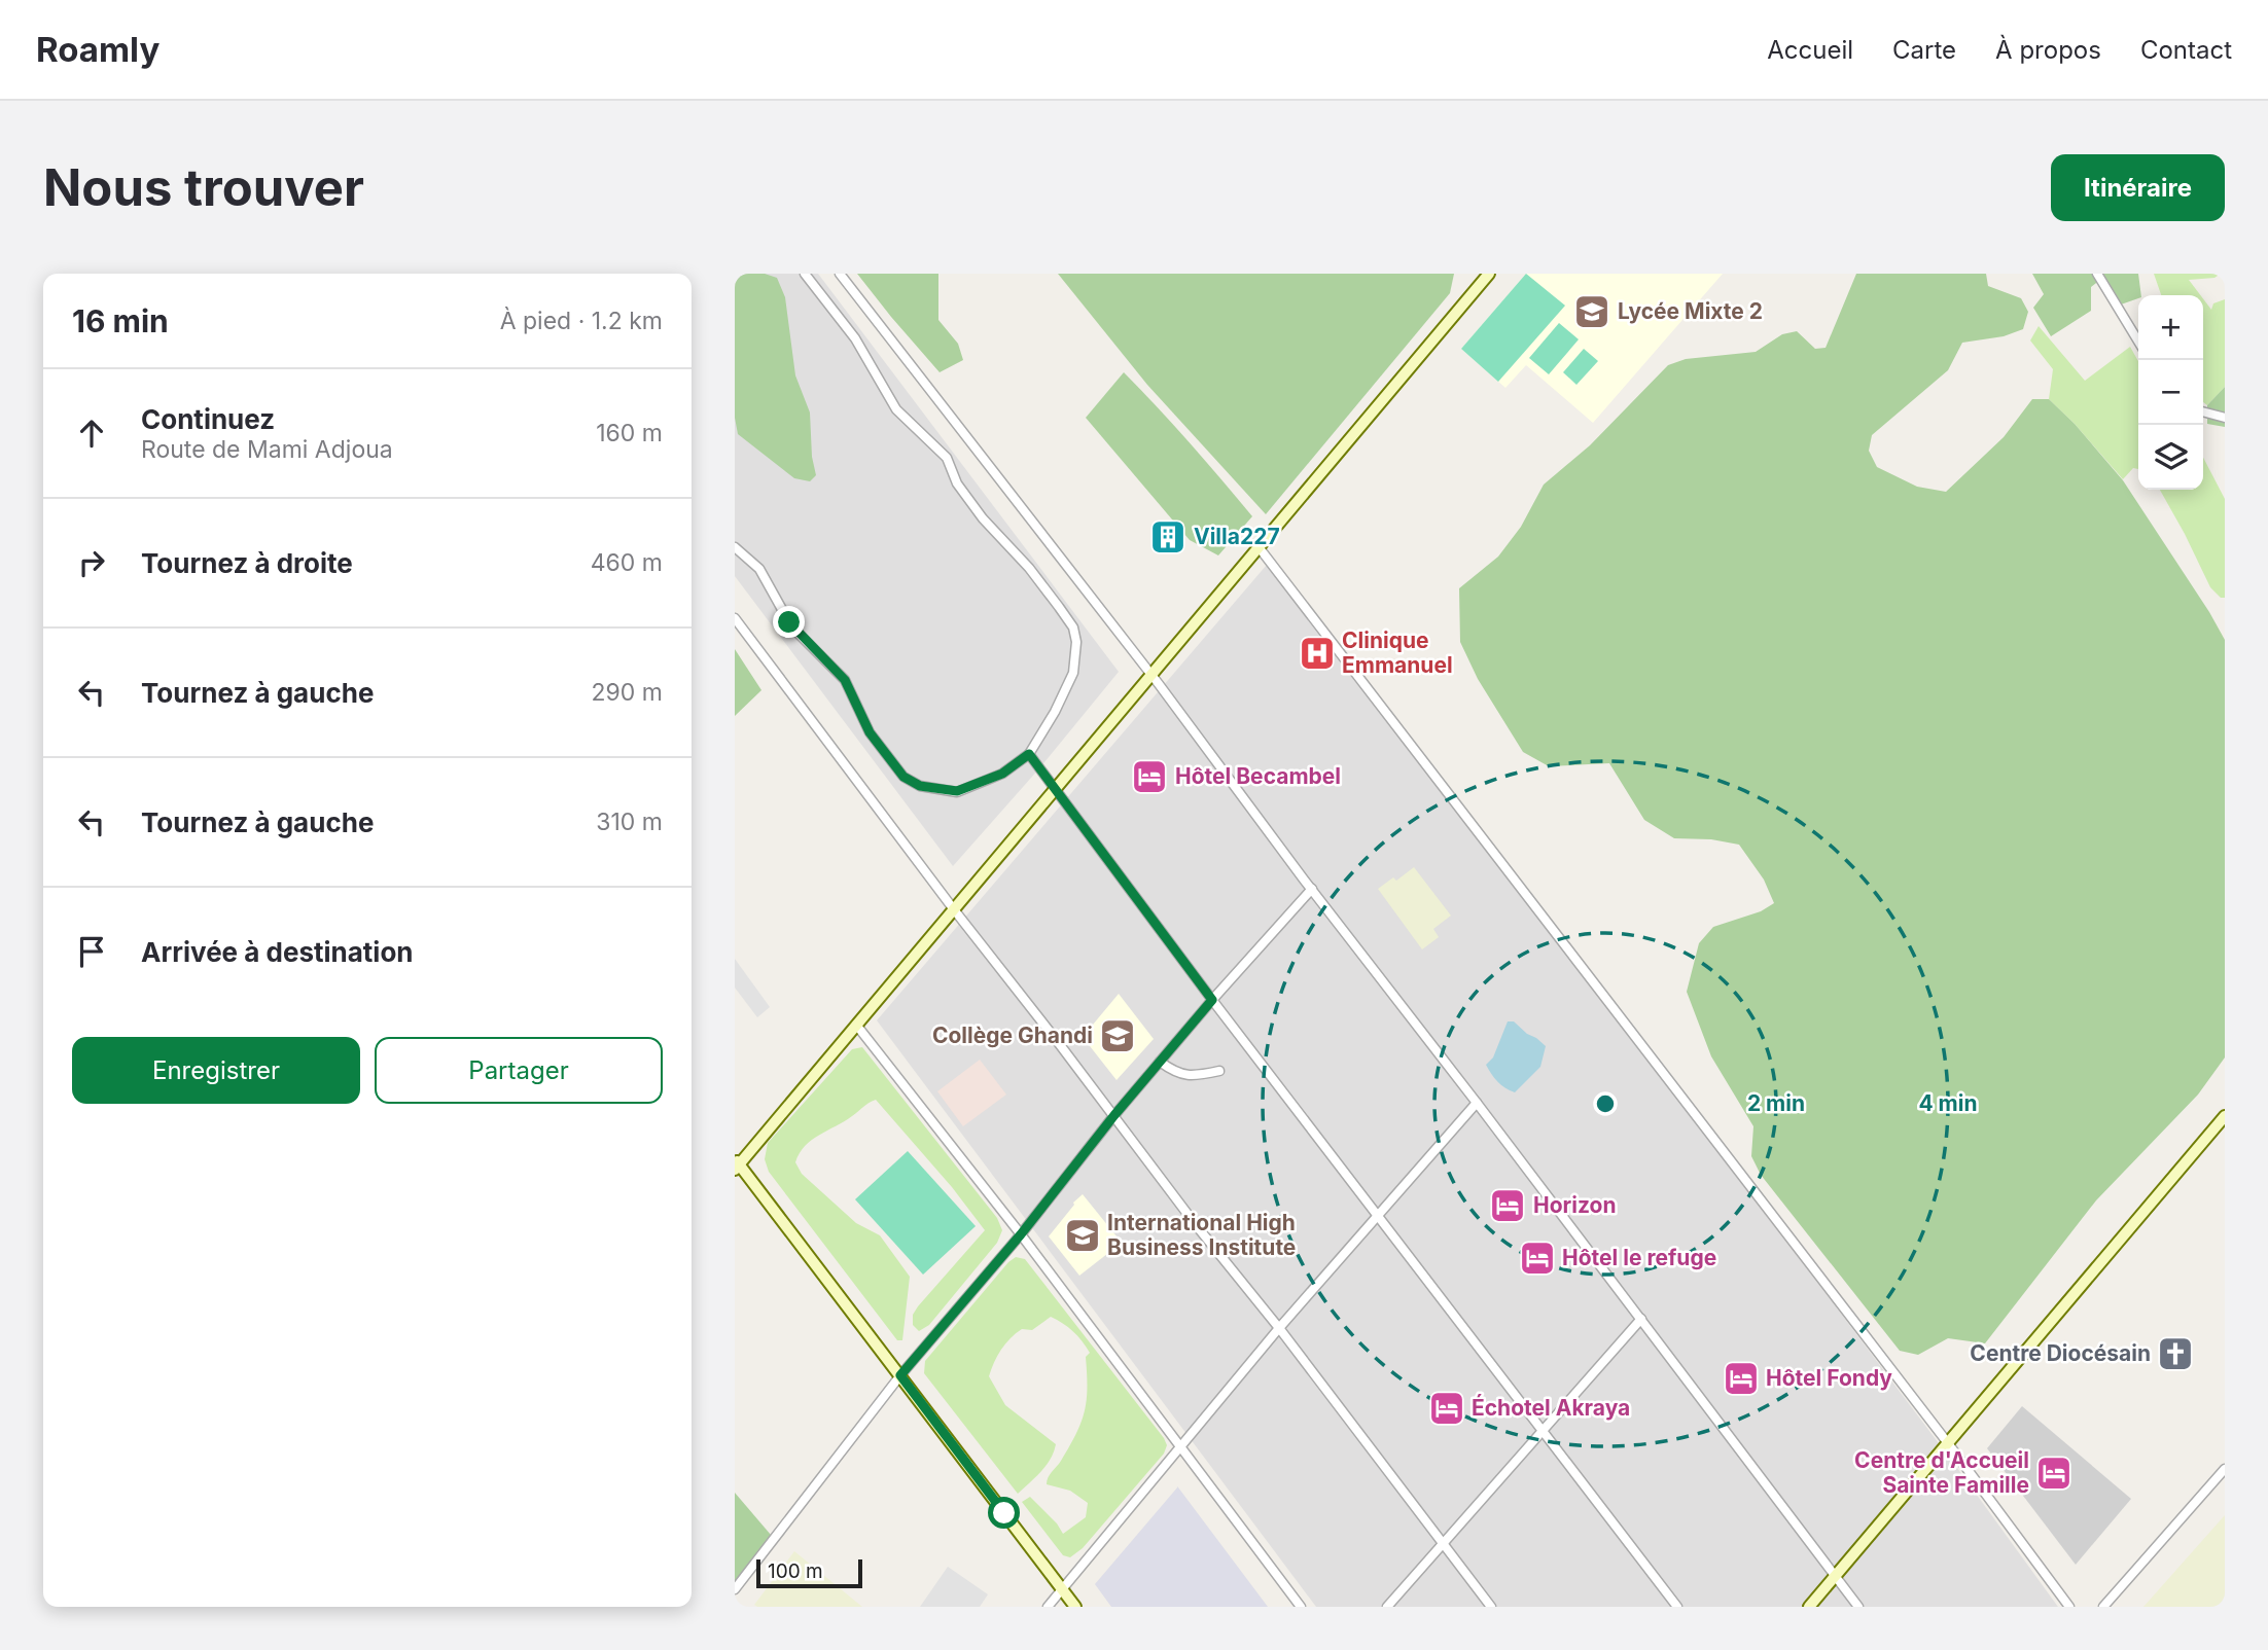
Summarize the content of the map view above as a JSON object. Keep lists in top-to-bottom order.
{
  "places": {
    "school or university": ["Lycée Mixte 2", "Collège Ghandi", "International High Business Institute"],
    "building": ["Villa227"],
    "hospital": ["Clinique Emmanuel"],
    "hotel": [
      "Hôtel Becambel",
      "Horizon",
      "Hôtel le refuge",
      "Hôtel Fondy",
      "Échotel Akraya",
      "Centre d'Accueil Sainte Famille"
    ],
    "church": ["Centre Diocésain"]
  },
  "scale_bar": "100 m",
  "page": {
    "header": "Roamly",
    "nav": [
      "Accueil",
      "Carte",
      "À propos",
      "Contact"
    ],
    "buttons": [
      "Itinéraire",
      ["Enregistrer", "Partager"]
    ],
    "title": "Nous trouver",
    "heading": ["16 min", "À pied · 1.2 km"],
    "map_buttons": ["+", "−"],
    "list": [
      ["Continuez", "Route de Mami Adjoua", "160 m"],
      ["Tournez à droite", "460 m"],
      ["Tournez à gauche", "290 m"],
      ["Tournez à gauche", "310 m"],
      "Arrivée à destination"
    ],
    "scale": "100 m"
  },
  "rings": ["2 min", "4 min"]
}
